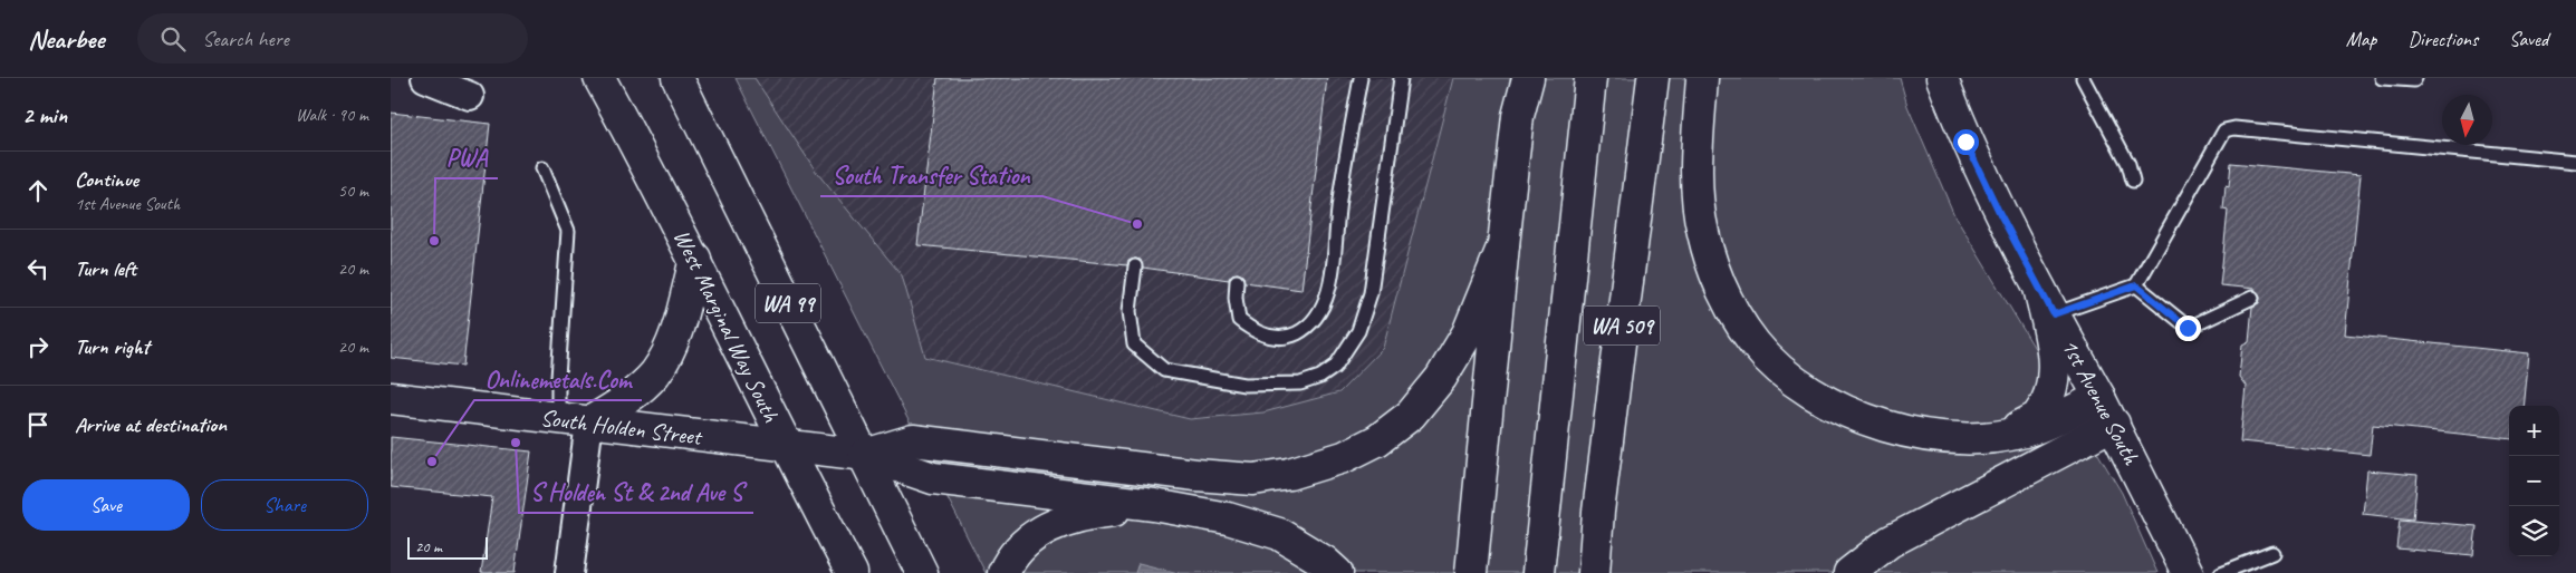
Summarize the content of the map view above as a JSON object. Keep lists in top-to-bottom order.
{
  "streets": {
    "main road": [
      "WA 99",
      "West Marginal Way South",
      "WA 509",
      "1st Avenue South",
      "South Holden Street"
    ]
  },
  "crossings": [
    ["WA 99", "South Holden Street"],
    ["West Marginal Way South", "South Holden Street"]
  ],
  "places": [
    "South Transfer Station",
    "PWA",
    "S Holden St & 2nd Ave S",
    "Onlinemetals.Com"
  ],
  "scale_bar": "20 m",
  "north": "bottom",
  "page": {
    "header": "Nearbee",
    "search": "Search here",
    "nav": ["Map", "Directions", "Saved"],
    "heading": ["2 min", "Walk · 90 m"],
    "list": [
      ["Continue", "1st Avenue South", "50 m"],
      ["Turn left", "20 m"],
      ["Turn right", "20 m"],
      "Arrive at destination"
    ],
    "map_buttons": ["+", "−"],
    "buttons": ["Save", "Share"],
    "scale": "20 m"
  }
}
